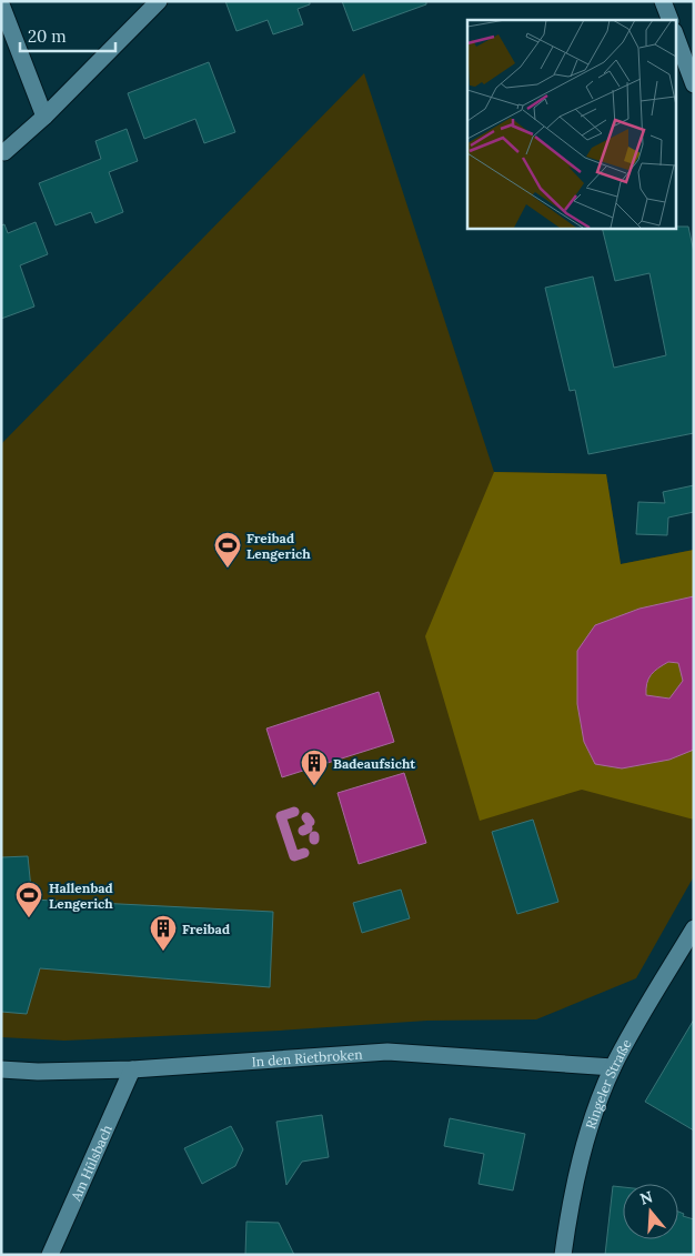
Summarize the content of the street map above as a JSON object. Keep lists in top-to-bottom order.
{
  "streets": {
    "street": ["In den Rietbroken", "Ringeler Straße", "Am Hülsbach"]
  },
  "crossings": [
    ["In den Rietbroken", "Ringeler Straße"],
    ["In den Rietbroken", "Am Hülsbach"]
  ],
  "places": {
    "sports": ["Freibad Lengerich", "Hallenbad Lengerich"],
    "building": ["Badeaufsicht", "Freibad"]
  },
  "scale_bar": "20 m",
  "north": "top"
}
